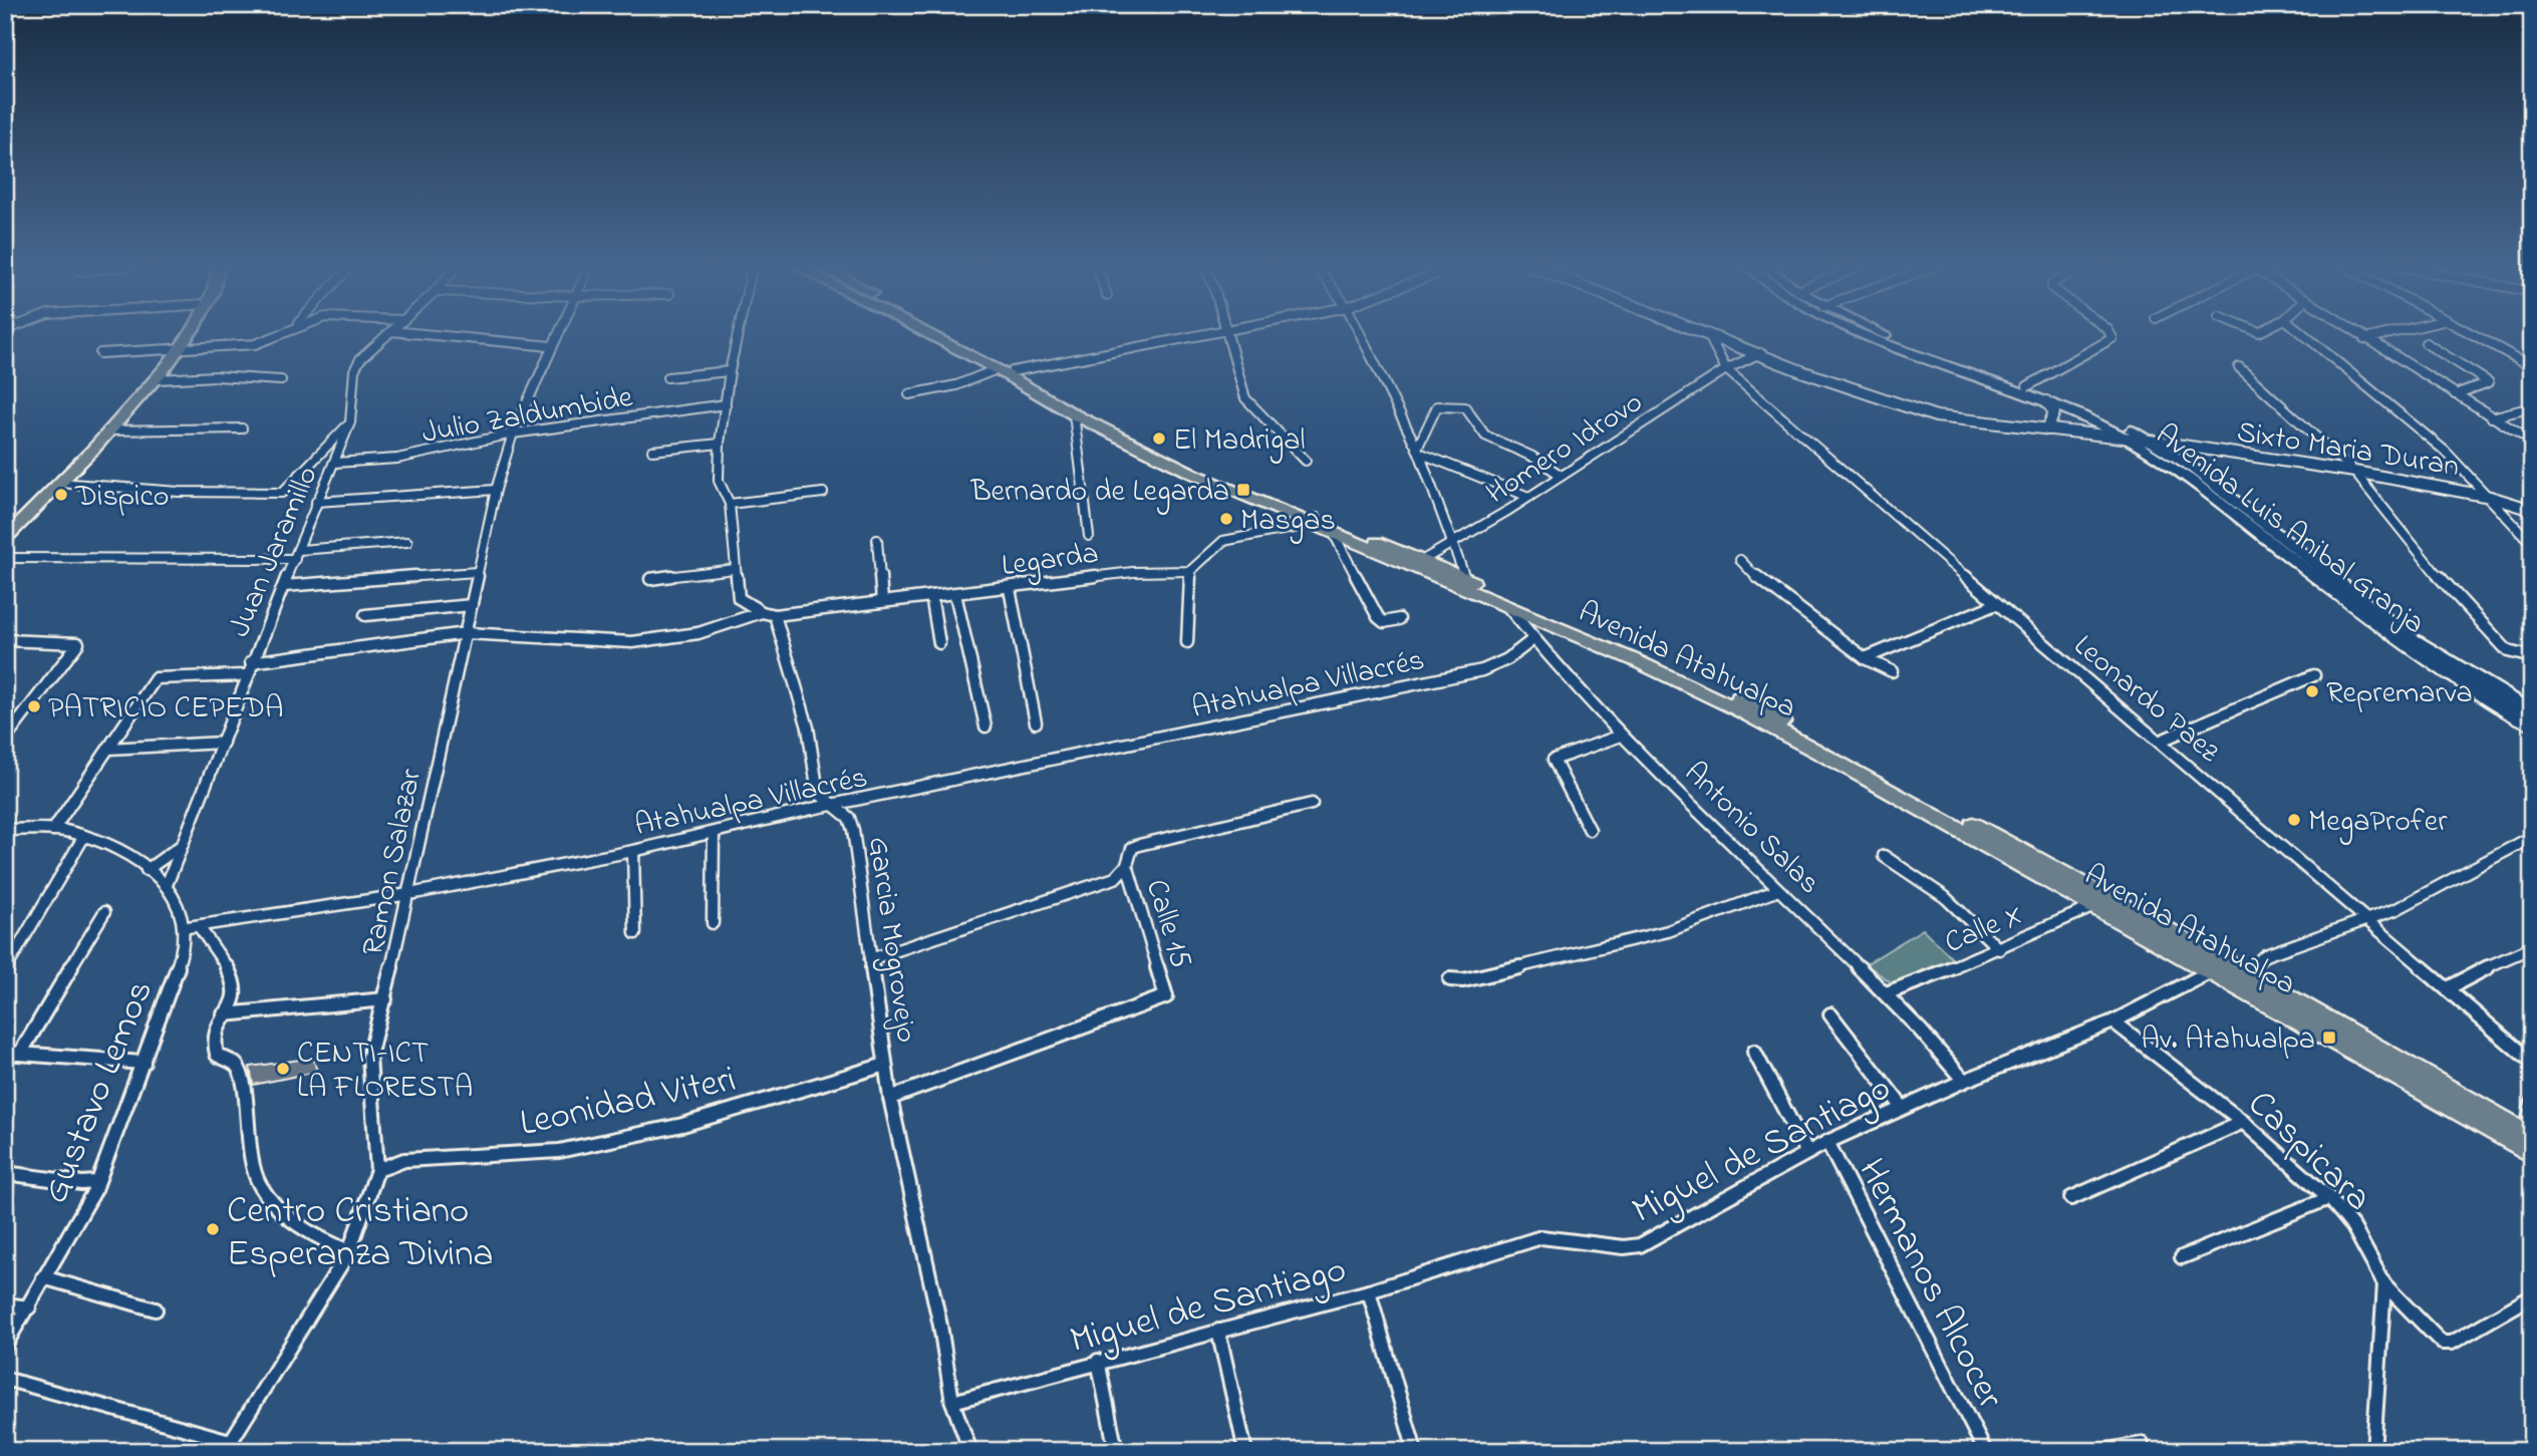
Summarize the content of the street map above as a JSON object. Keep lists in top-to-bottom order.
{
  "streets": {
    "highway": ["Avenida Atahualpa"],
    "main road": ["Avenida Luis Anibal Granja"],
    "street": [
      "Julio Zaldumbide",
      "Homero Idrovo",
      "Sixto Maria Duran",
      "Juan Jaramillo",
      "Legarda",
      "Atahualpa Villacrés",
      "Leonardo Paez",
      "Antonio Salas",
      "Ramon Salazar",
      "Calle 15",
      "Calle X",
      "Garcia Mogrovejo",
      "Gustavo Lemos",
      "Leonidad Viteri",
      "Miguel de Santiago",
      "Caspicara",
      "Hermanos Alcocer"
    ]
  },
  "crossings": [
    ["Julio Zaldumbide", "Juan Jaramillo"],
    ["Julio Zaldumbide", "Ramon Salazar"],
    ["Homero Idrovo", "Sixto Maria Duran"],
    ["Homero Idrovo", "Avenida Atahualpa"],
    ["Homero Idrovo", "Leonardo Paez"],
    ["Sixto Maria Duran", "Avenida Luis Anibal Granja"],
    ["Legarda", "Garcia Mogrovejo"],
    ["Avenida Atahualpa", "Antonio Salas"],
    ["Avenida Atahualpa", "Calle X"],
    ["Avenida Atahualpa", "Miguel de Santiago"],
    ["Atahualpa Villacrés", "Antonio Salas"],
    ["Atahualpa Villacrés", "Ramon Salazar"],
    ["Atahualpa Villacrés", "Garcia Mogrovejo"],
    ["Atahualpa Villacrés", "Gustavo Lemos"],
    ["Antonio Salas", "Calle X"],
    ["Antonio Salas", "Miguel de Santiago"],
    ["Ramon Salazar", "Leonidad Viteri"],
    ["Calle 15", "Garcia Mogrovejo"],
    ["Garcia Mogrovejo", "Leonidad Viteri"],
    ["Garcia Mogrovejo", "Miguel de Santiago"],
    ["Miguel de Santiago", "Caspicara"],
    ["Miguel de Santiago", "Hermanos Alcocer"]
  ],
  "places": {
    "other": [
      "El Madrigal",
      "Dispico",
      "Masgas",
      "Repremarva",
      "PATRICIO CEPEDA",
      "MegaProfer",
      "CENTI-ICT LA FLORESTA",
      "Centro Cristiano Esperanza Divina"
    ],
    "transit": ["Bernardo de Legarda", "Av. Atahualpa"]
  }
}
